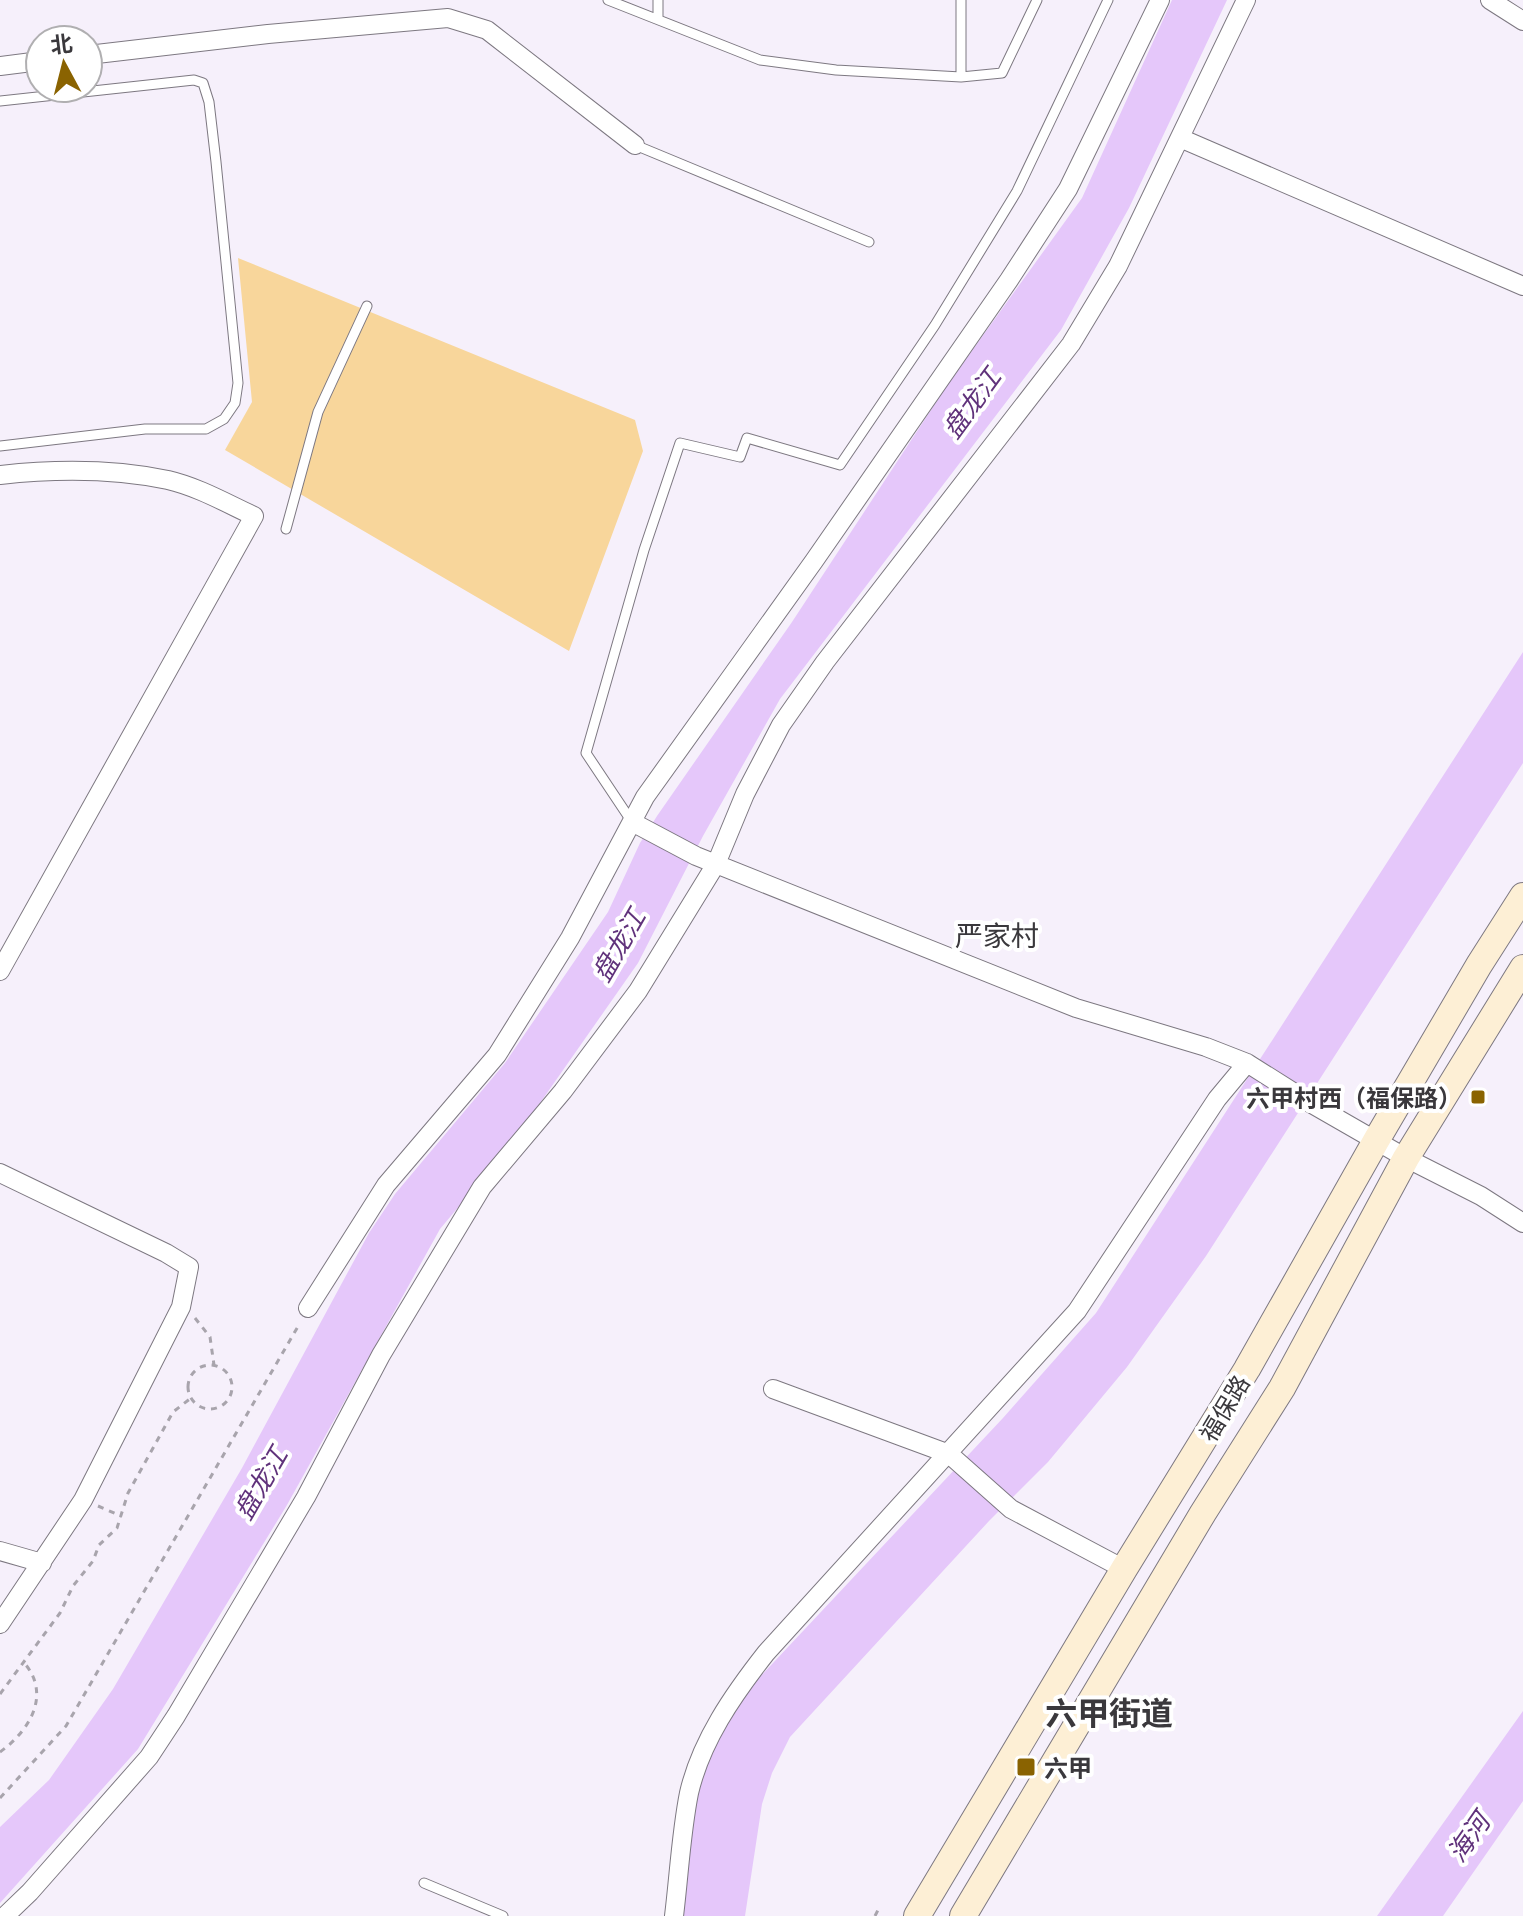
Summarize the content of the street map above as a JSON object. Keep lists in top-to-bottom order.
{
  "streets": {
    "main road": ["福保路"]
  },
  "districts": ["严家村", "六甲街道"],
  "water": ["盘龙江", "海河"],
  "places": {
    "transit": ["六甲村西（福保路）", "六甲"]
  },
  "north": "top"
}
